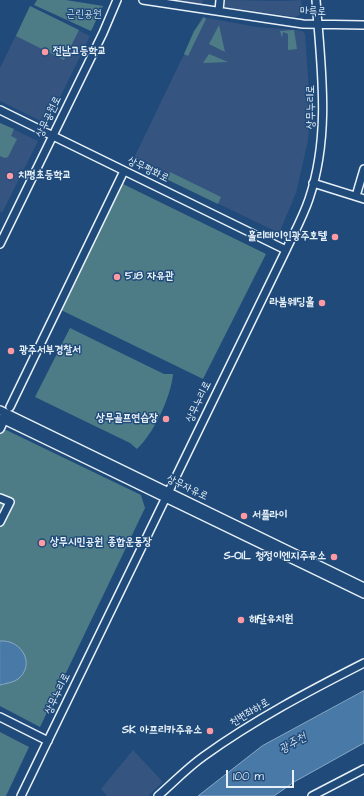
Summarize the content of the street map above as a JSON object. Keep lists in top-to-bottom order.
{
  "streets": {
    "street": [
      "마륵로",
      "상무누리로",
      "상무공원로",
      "상무평화로",
      "상무자유로",
      "천변좌하로"
    ]
  },
  "crossings": [
    ["마륵로", "상무누리로"],
    ["상무누리로", "상무평화로"],
    ["상무누리로", "상무자유로"],
    ["상무공원로", "상무평화로"]
  ],
  "water": ["광주천"],
  "parks": ["근린공원"],
  "places": [
    "전남고등학교",
    "치평초등학교",
    "홀리데이인광주호텔",
    "5.18 자유관",
    "라붐웨딩홀",
    "광주서부경찰서",
    "상무골프연습장",
    "서플라이",
    "상무시민공원 종합운동장",
    "S-OIL 청정이엔지주유소",
    "해달유치원",
    "SK 아프리카주유소"
  ],
  "scale_bar": "100 m"
}
